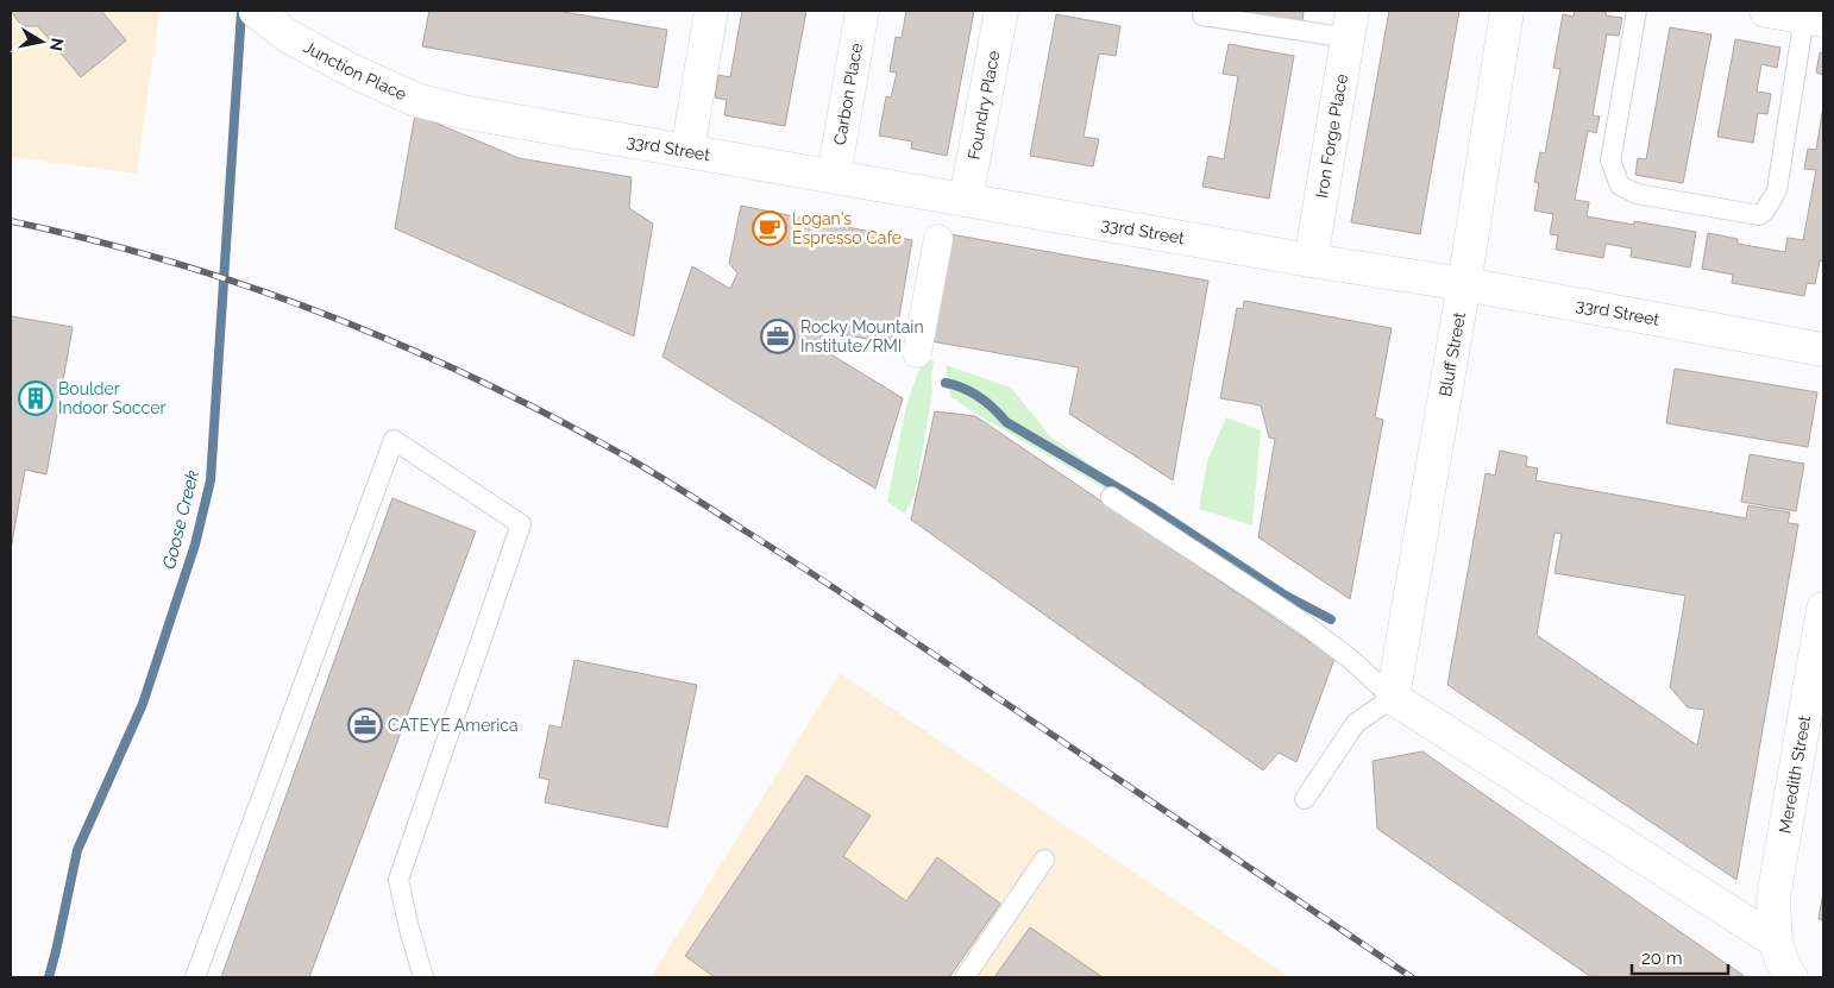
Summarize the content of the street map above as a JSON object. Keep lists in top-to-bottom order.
{
  "streets": {
    "street": [
      "Junction Place",
      "Carbon Place",
      "Foundry Place",
      "Iron Forge Place",
      "33rd Street",
      "Bluff Street",
      "Meredith Street"
    ]
  },
  "crossings": [
    ["Junction Place", "33rd Street"],
    ["Carbon Place", "33rd Street"],
    ["Foundry Place", "33rd Street"],
    ["Iron Forge Place", "33rd Street"],
    ["33rd Street", "Bluff Street"]
  ],
  "water": ["Goose Creek"],
  "places": {
    "cafe": ["Logan's Espresso Cafe"],
    "office": ["Rocky Mountain Institute/RMI", "CATEYE America"],
    "building": ["Boulder Indoor Soccer"]
  },
  "scale_bar": "20 m",
  "north": "right"
}
